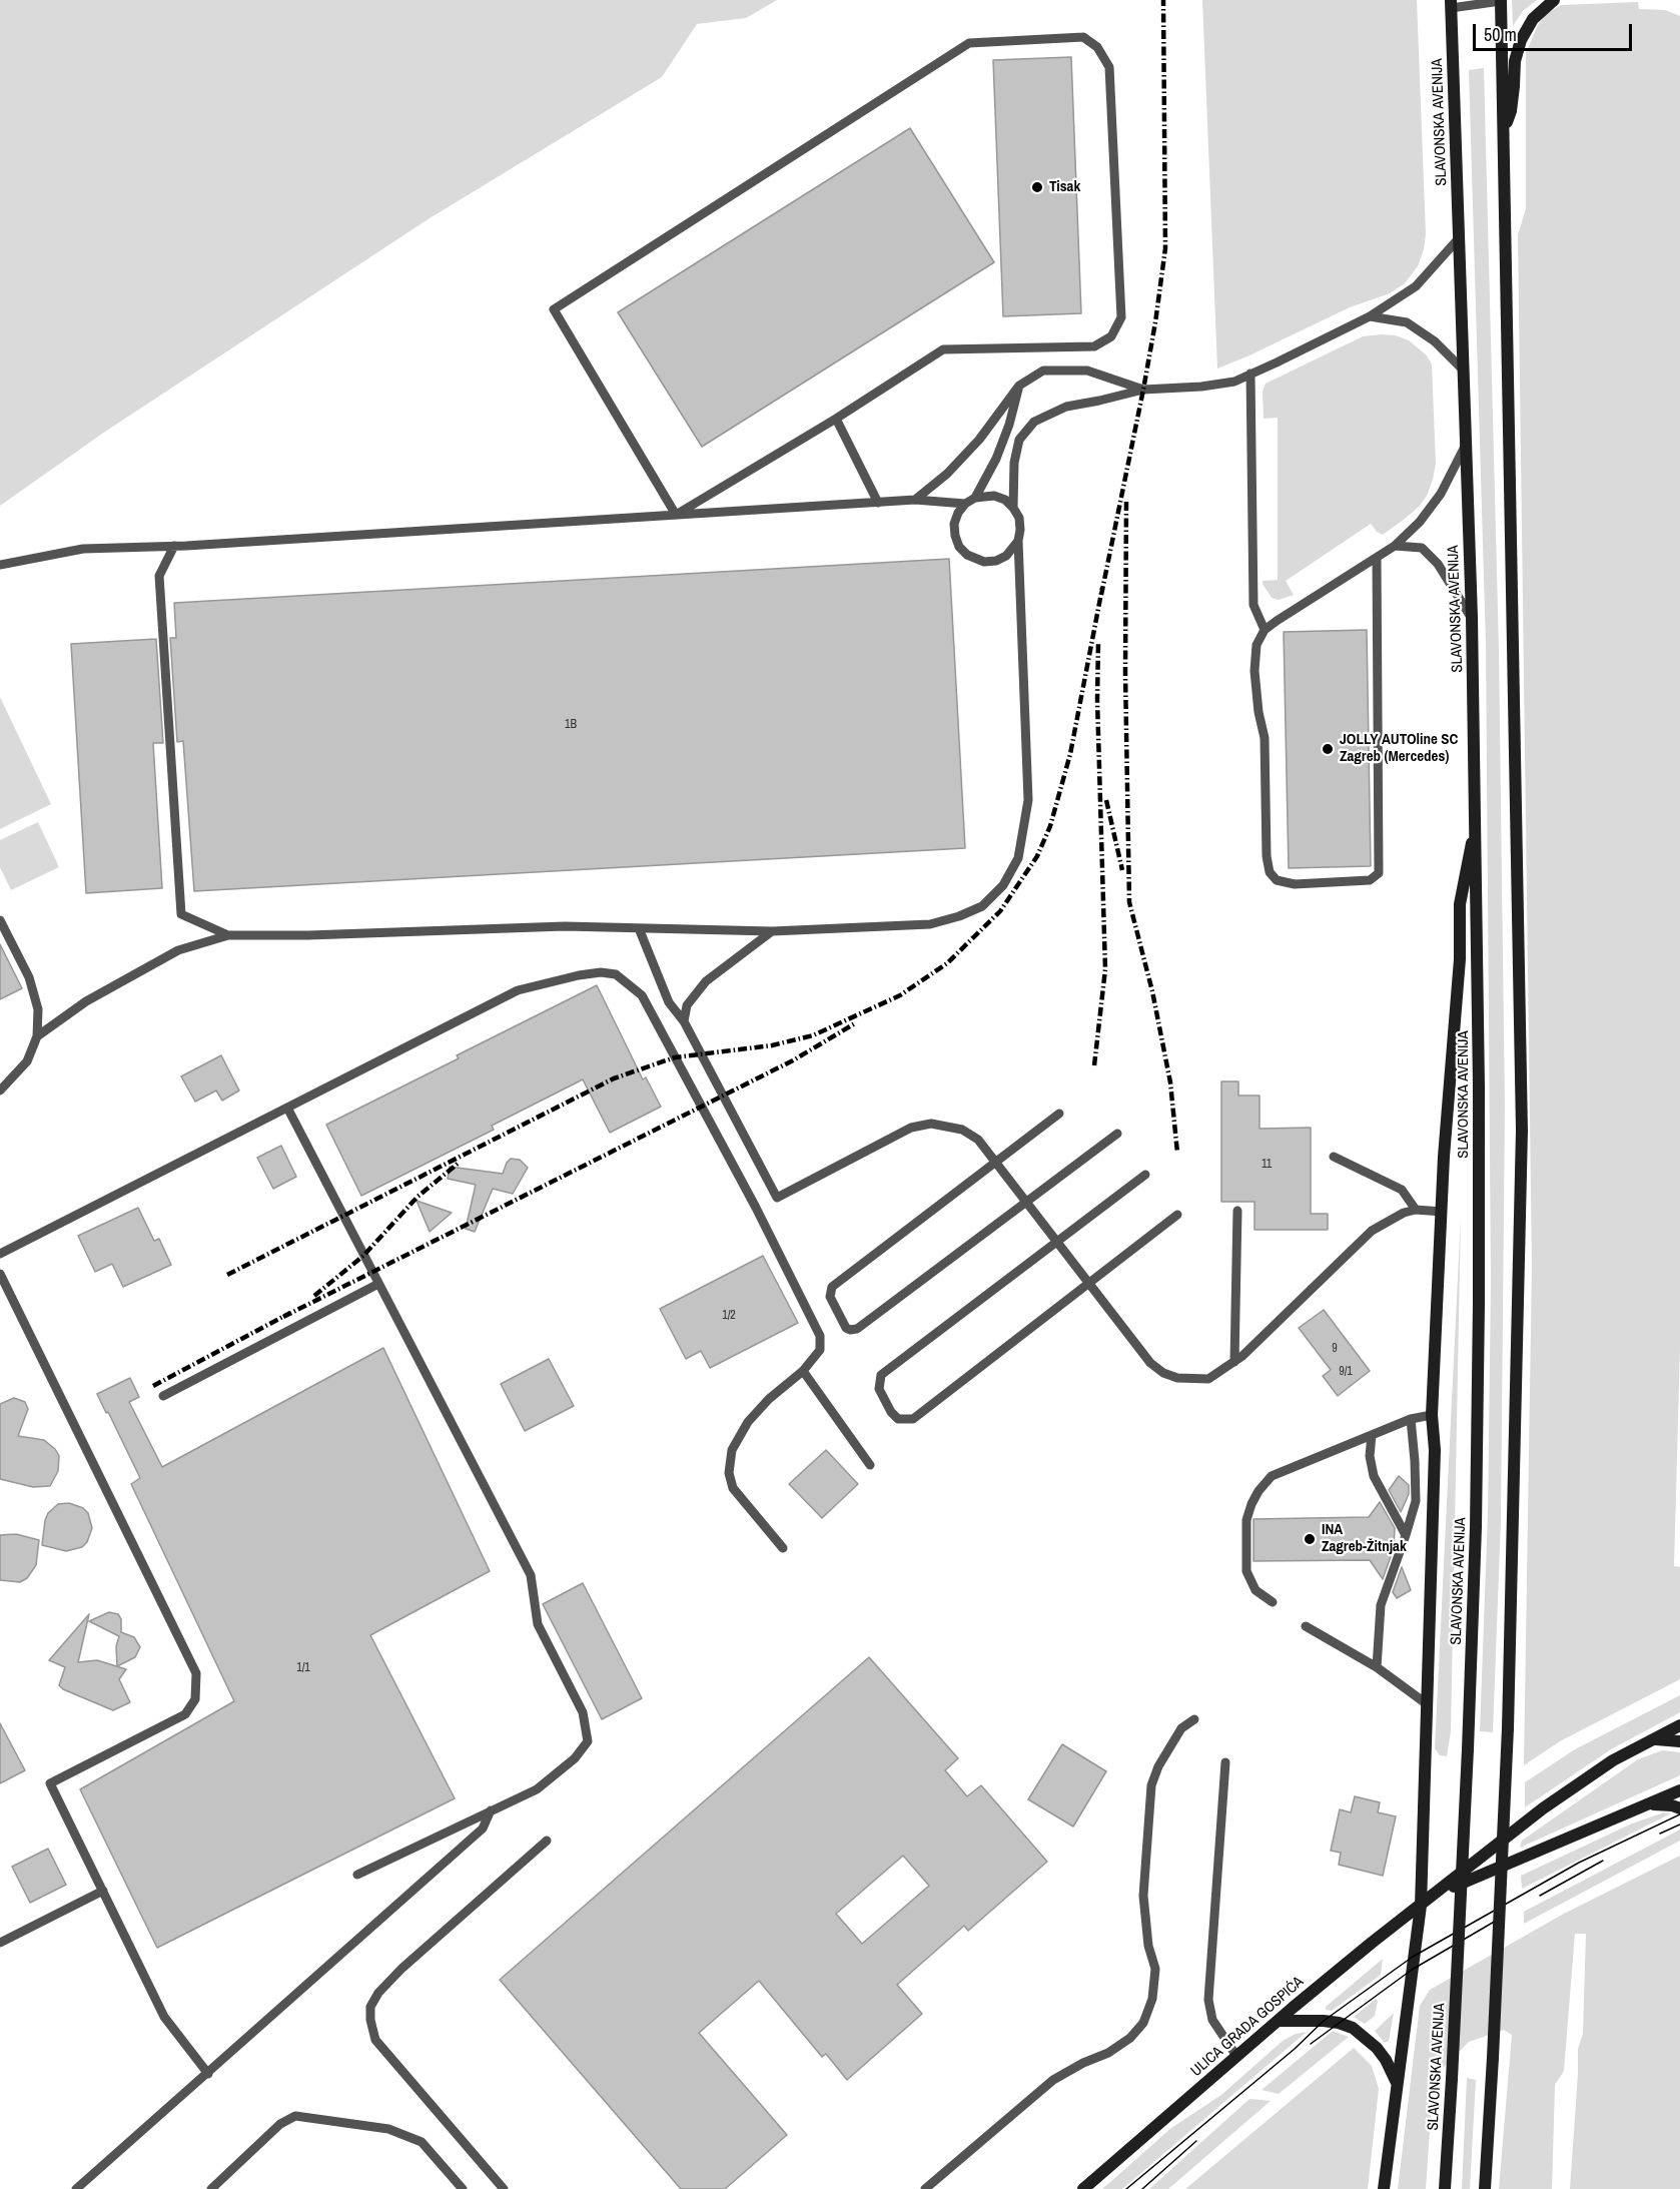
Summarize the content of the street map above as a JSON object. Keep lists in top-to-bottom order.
{
  "streets": {
    "main road": ["SLAVONSKA AVENIJA", "ULICA GRADA GOSPIĆA"]
  },
  "places": ["Tisak", "JOLLY AUTOline SC Zagreb (Mercedes)", "INA Zagreb-Žitnjak"],
  "house_numbers": [
    "1B",
    "11",
    "1/2",
    "9",
    "9/1",
    "1/1"
  ],
  "scale_bar": "50 m"
}
